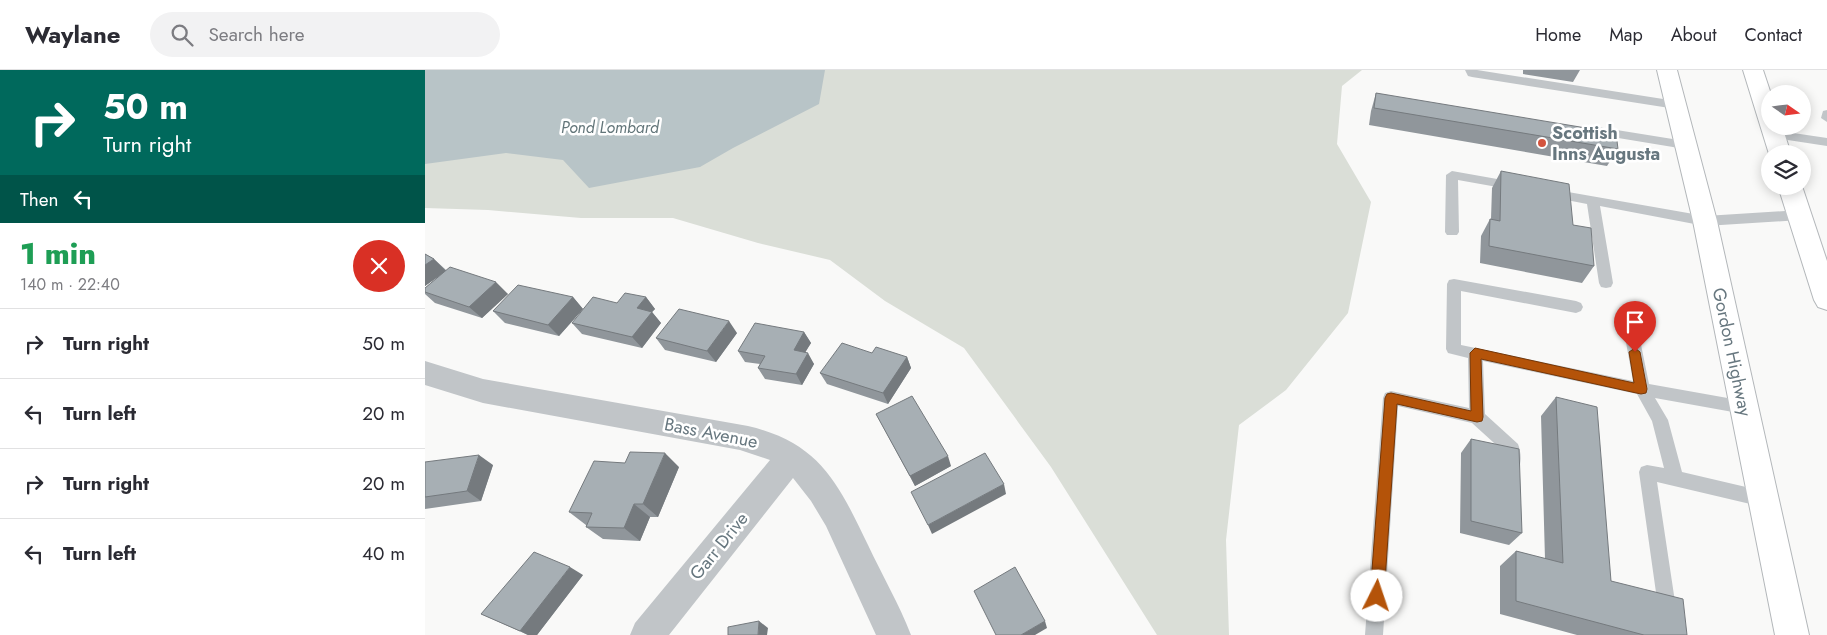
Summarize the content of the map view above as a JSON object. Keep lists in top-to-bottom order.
{
  "streets": {
    "highway": ["Gordon Highway"],
    "street": ["Bass Avenue", "Garr Drive"]
  },
  "crossings": [
    ["Bass Avenue", "Garr Drive"]
  ],
  "water": ["Pond Lombard"],
  "places": ["Scottish Inns Augusta"],
  "north": "right",
  "page": {
    "header": "Waylane",
    "search": "Search here",
    "nav": [
      "Home",
      "Map",
      "About",
      "Contact"
    ],
    "turn": ["50 m", "Turn right"],
    "then": "Then",
    "heading": ["1 min", "140 m · 22:40"],
    "list": [
      {
        "name": "Turn right",
        "value": "50 m"
      },
      {
        "name": "Turn left",
        "value": "20 m"
      },
      {
        "name": "Turn right",
        "value": "20 m"
      },
      {
        "name": "Turn left",
        "value": "40 m"
      }
    ]
  }
}
